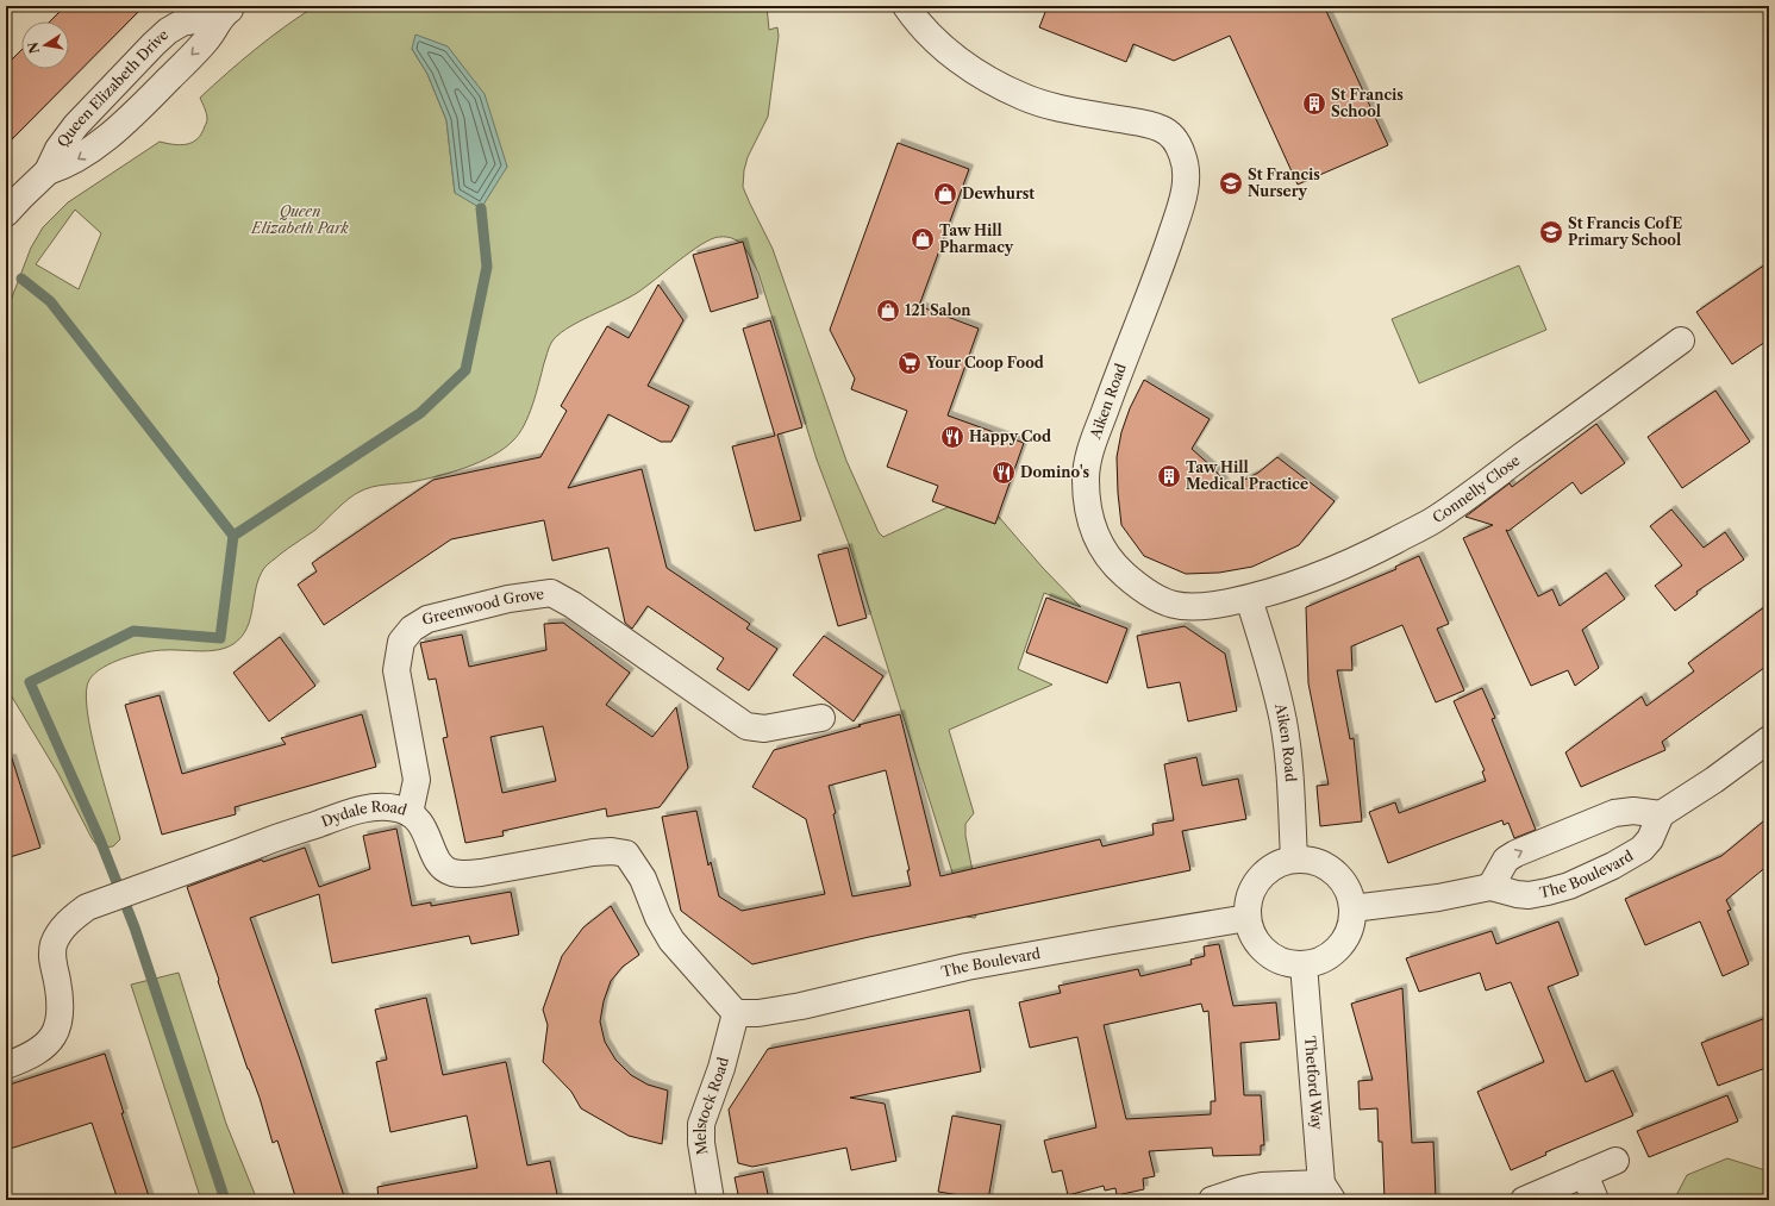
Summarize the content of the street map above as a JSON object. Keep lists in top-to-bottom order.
{
  "streets": {
    "street": [
      "Queen Elizabeth Drive",
      "Aiken Road",
      "Connelly Close",
      "Greenwood Grove",
      "Dydale Road",
      "The Boulevard",
      "Thetford Way",
      "Melstock Road"
    ]
  },
  "crossings": [
    ["Aiken Road", "Connelly Close"],
    ["Aiken Road", "The Boulevard"],
    ["Aiken Road", "Thetford Way"],
    ["Greenwood Grove", "Dydale Road"],
    ["Dydale Road", "The Boulevard"],
    ["Dydale Road", "Melstock Road"],
    ["The Boulevard", "Thetford Way"],
    ["The Boulevard", "Melstock Road"]
  ],
  "parks": ["Queen Elizabeth Park"],
  "places": {
    "building": ["St Francis School", "Taw Hill Medical Practice"],
    "school or university": ["St Francis Nursery", "St Francis CofE Primary School"],
    "shop": ["Dewhurst", "Taw Hill Pharmacy", "121 Salon"],
    "supermarket": ["Your Coop Food"],
    "restaurant": ["Happy Cod", "Domino's"]
  },
  "north": "left"
}
